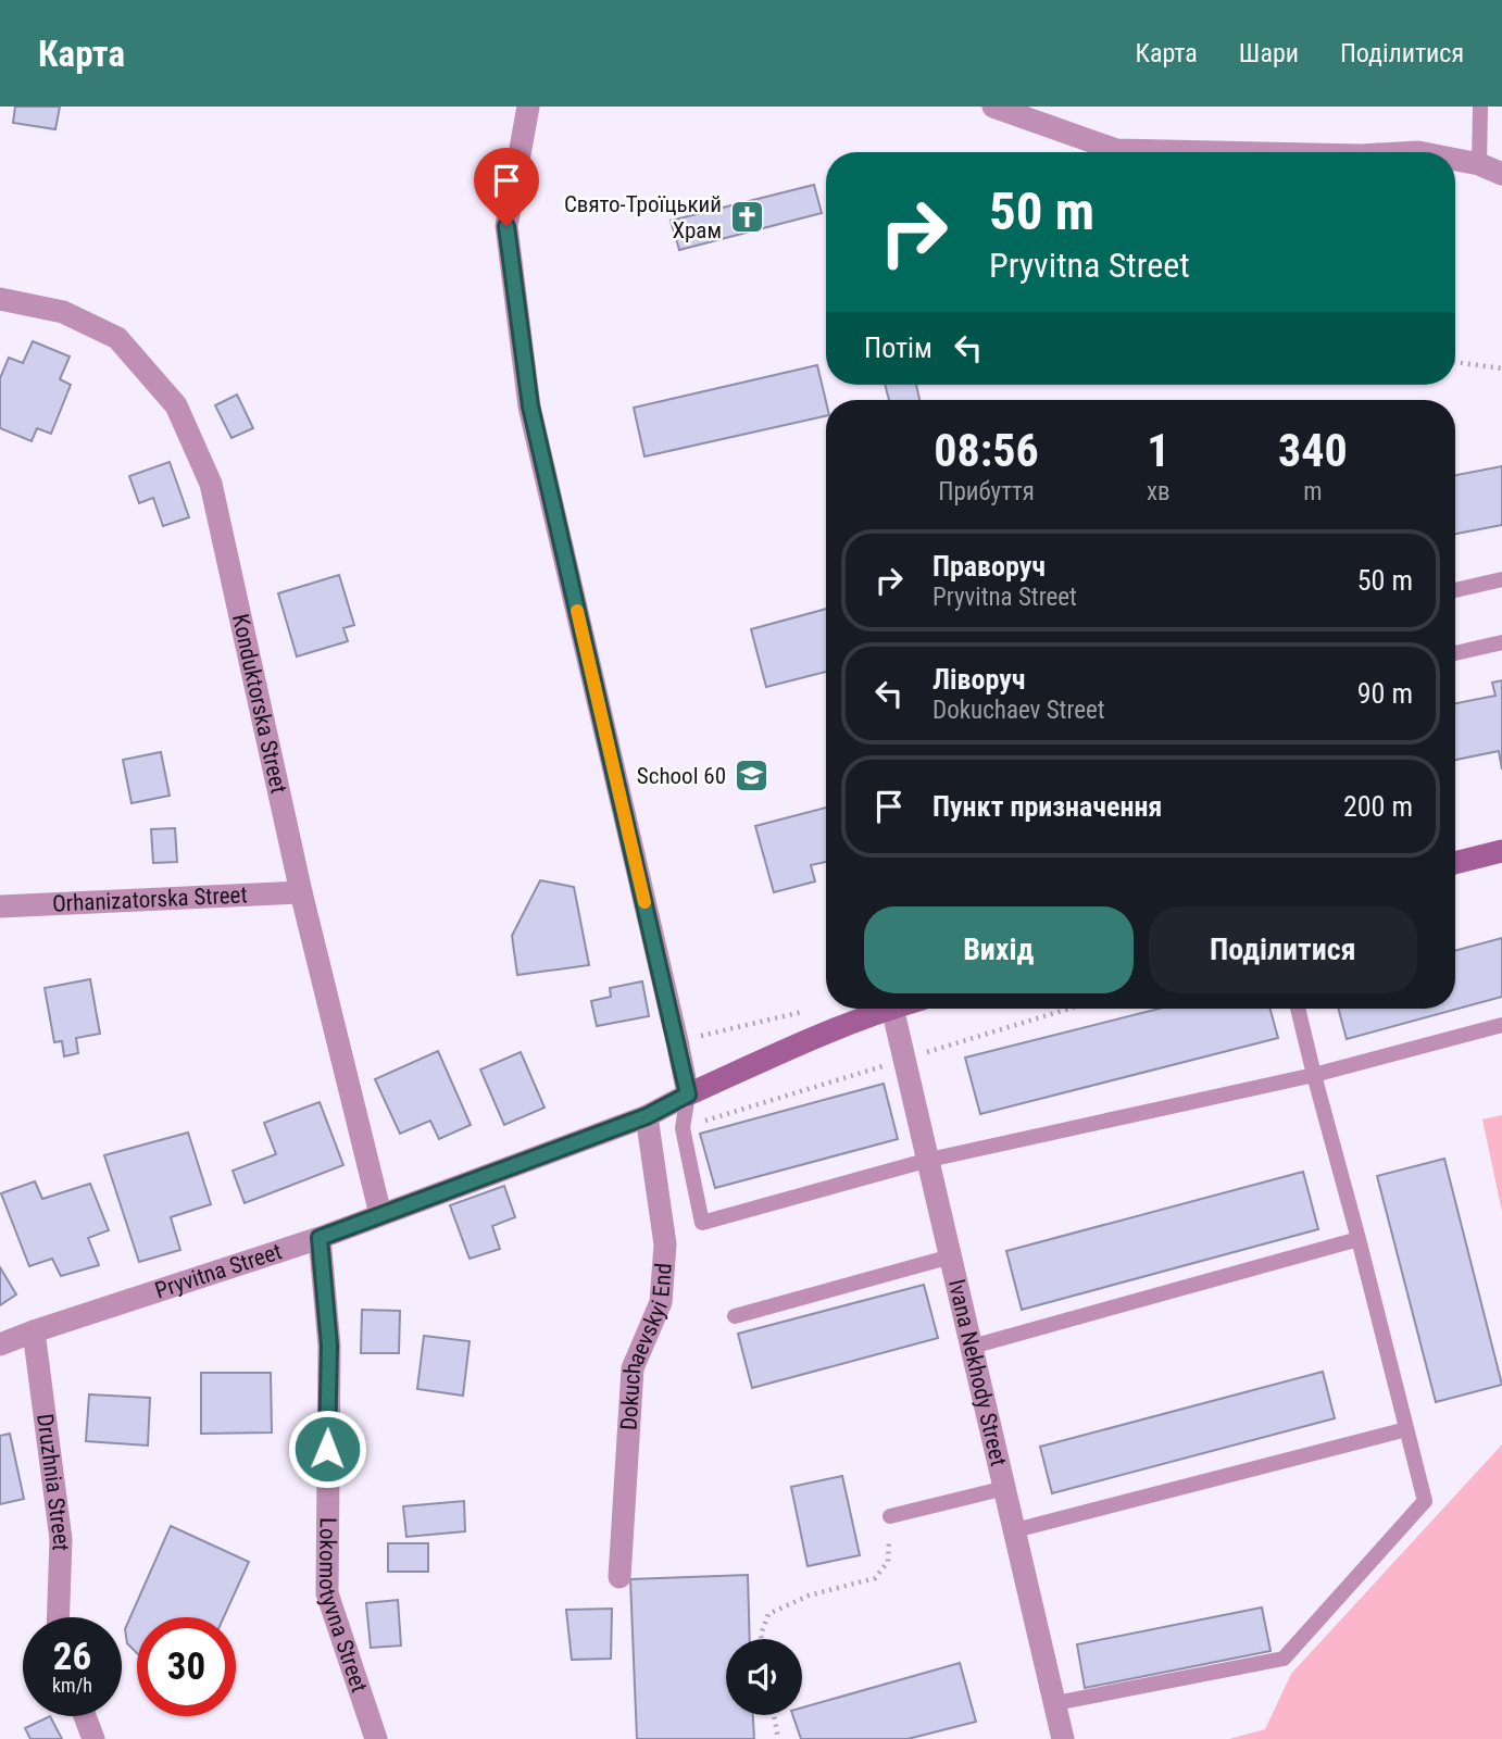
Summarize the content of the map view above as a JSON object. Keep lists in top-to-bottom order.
{
  "streets": {
    "street": [
      "Konduktorska Street",
      "Orhanizatorska Street",
      "Pryvitna Street",
      "Dokuchaevskyi End",
      "Ivana Nekhody Street",
      "Druzhnia Street",
      "Lokomotyvna Street"
    ]
  },
  "crossings": [
    ["Konduktorska Street", "Orhanizatorska Street"],
    ["Konduktorska Street", "Pryvitna Street"],
    ["Pryvitna Street", "Dokuchaevskyi End"],
    ["Pryvitna Street", "Druzhnia Street"],
    ["Pryvitna Street", "Lokomotyvna Street"]
  ],
  "places": {
    "church": ["Свято-Троїцький Храм"],
    "school or university": ["School 60"]
  },
  "page": {
    "header": "Карта",
    "nav": ["Карта", "Шари", "Поділитися"],
    "turn": ["50 m", "Pryvitna Street"],
    "then": "Потім",
    "eta": [
      "08:56",
      "Прибуття",
      "1",
      "хв",
      "340",
      "m"
    ],
    "list": [
      {
        "name": "Праворуч",
        "note": "Pryvitna Street",
        "value": "50 m"
      },
      {
        "name": "Ліворуч",
        "note": "Dokuchaev Street",
        "value": "90 m"
      },
      {
        "name": "Пункт призначення",
        "value": "200 m"
      }
    ],
    "buttons": ["Вихід", "Поділитися"],
    "speed": "26 km/h",
    "limit": "30"
  }
}
